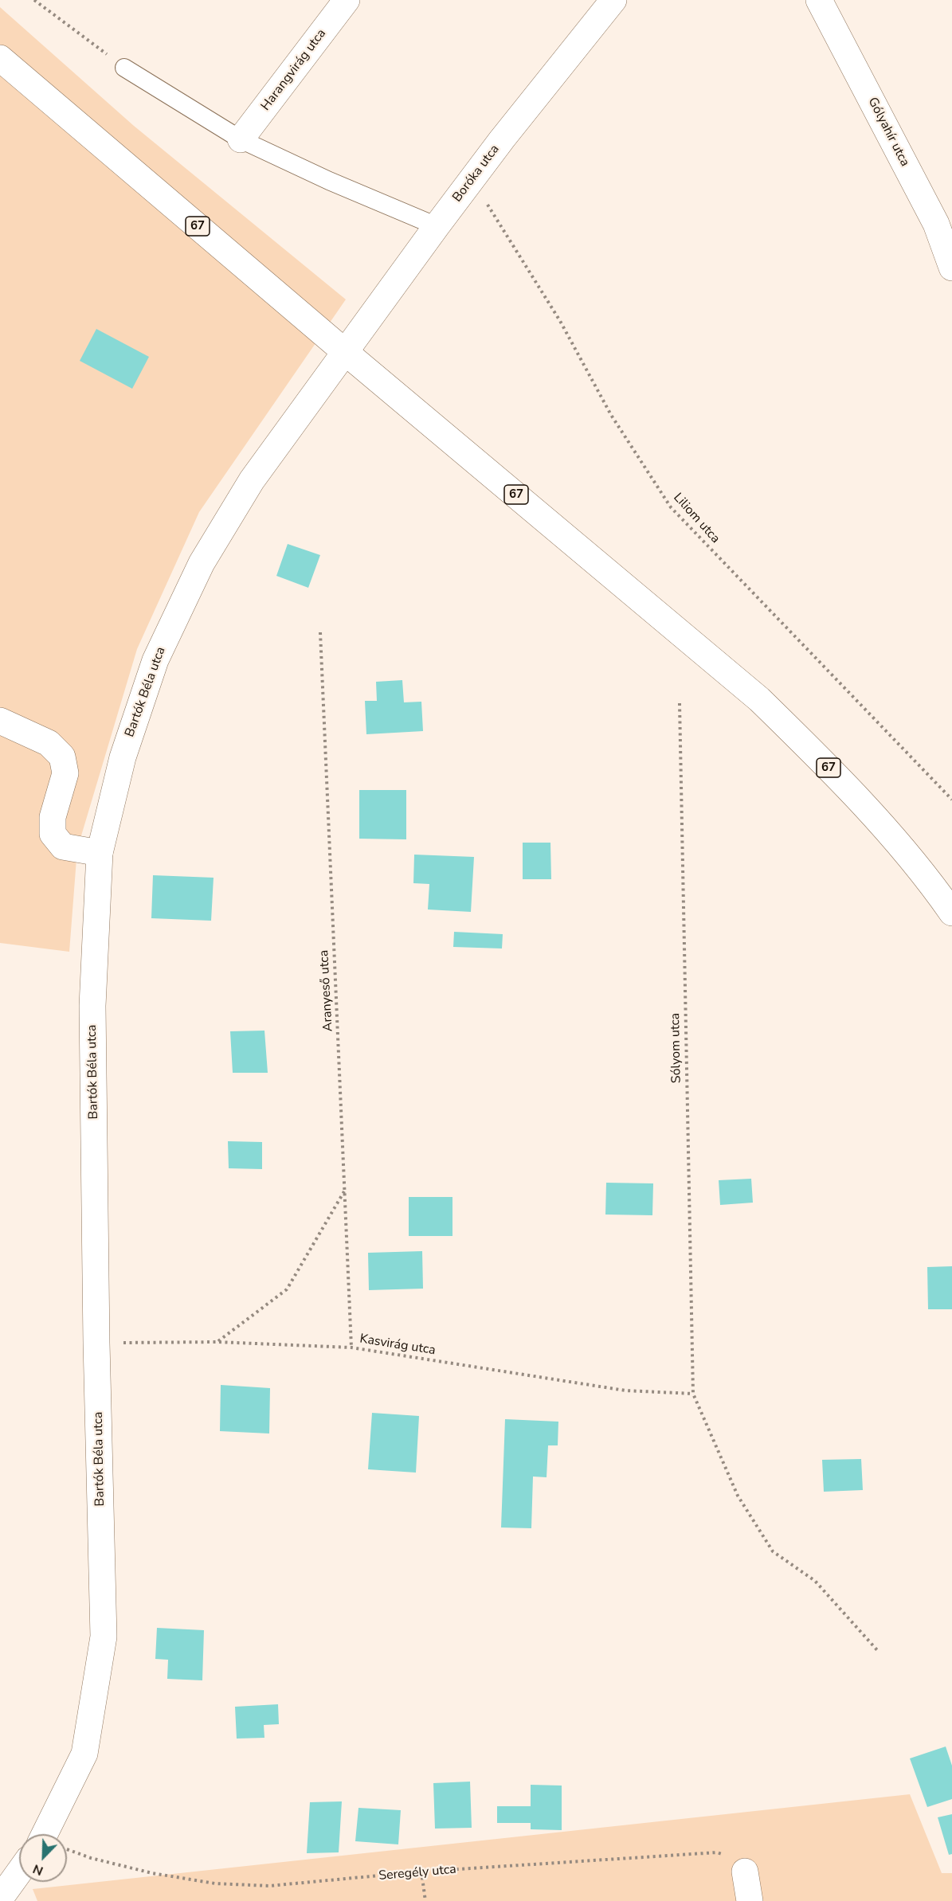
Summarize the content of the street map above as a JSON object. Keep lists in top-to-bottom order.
{
  "streets": {
    "street": [
      "Harangvirág utca",
      "Gólyahír utca",
      "Boróka utca",
      "67",
      "Bartók Béla utca"
    ],
    "path": [
      "Liliom utca",
      "Aranyeső utca",
      "Sólyom utca",
      "Kasvirág utca",
      "Seregély utca"
    ]
  },
  "crossings": [
    ["Boróka utca", "67"],
    ["Boróka utca", "Liliom utca"],
    ["Boróka utca", "Bartók Béla utca"],
    ["67", "Bartók Béla utca"],
    ["Bartók Béla utca", "Kasvirág utca"],
    ["Aranyeső utca", "Kasvirág utca"],
    ["Sólyom utca", "Kasvirág utca"]
  ],
  "north": "bottom left"
}
